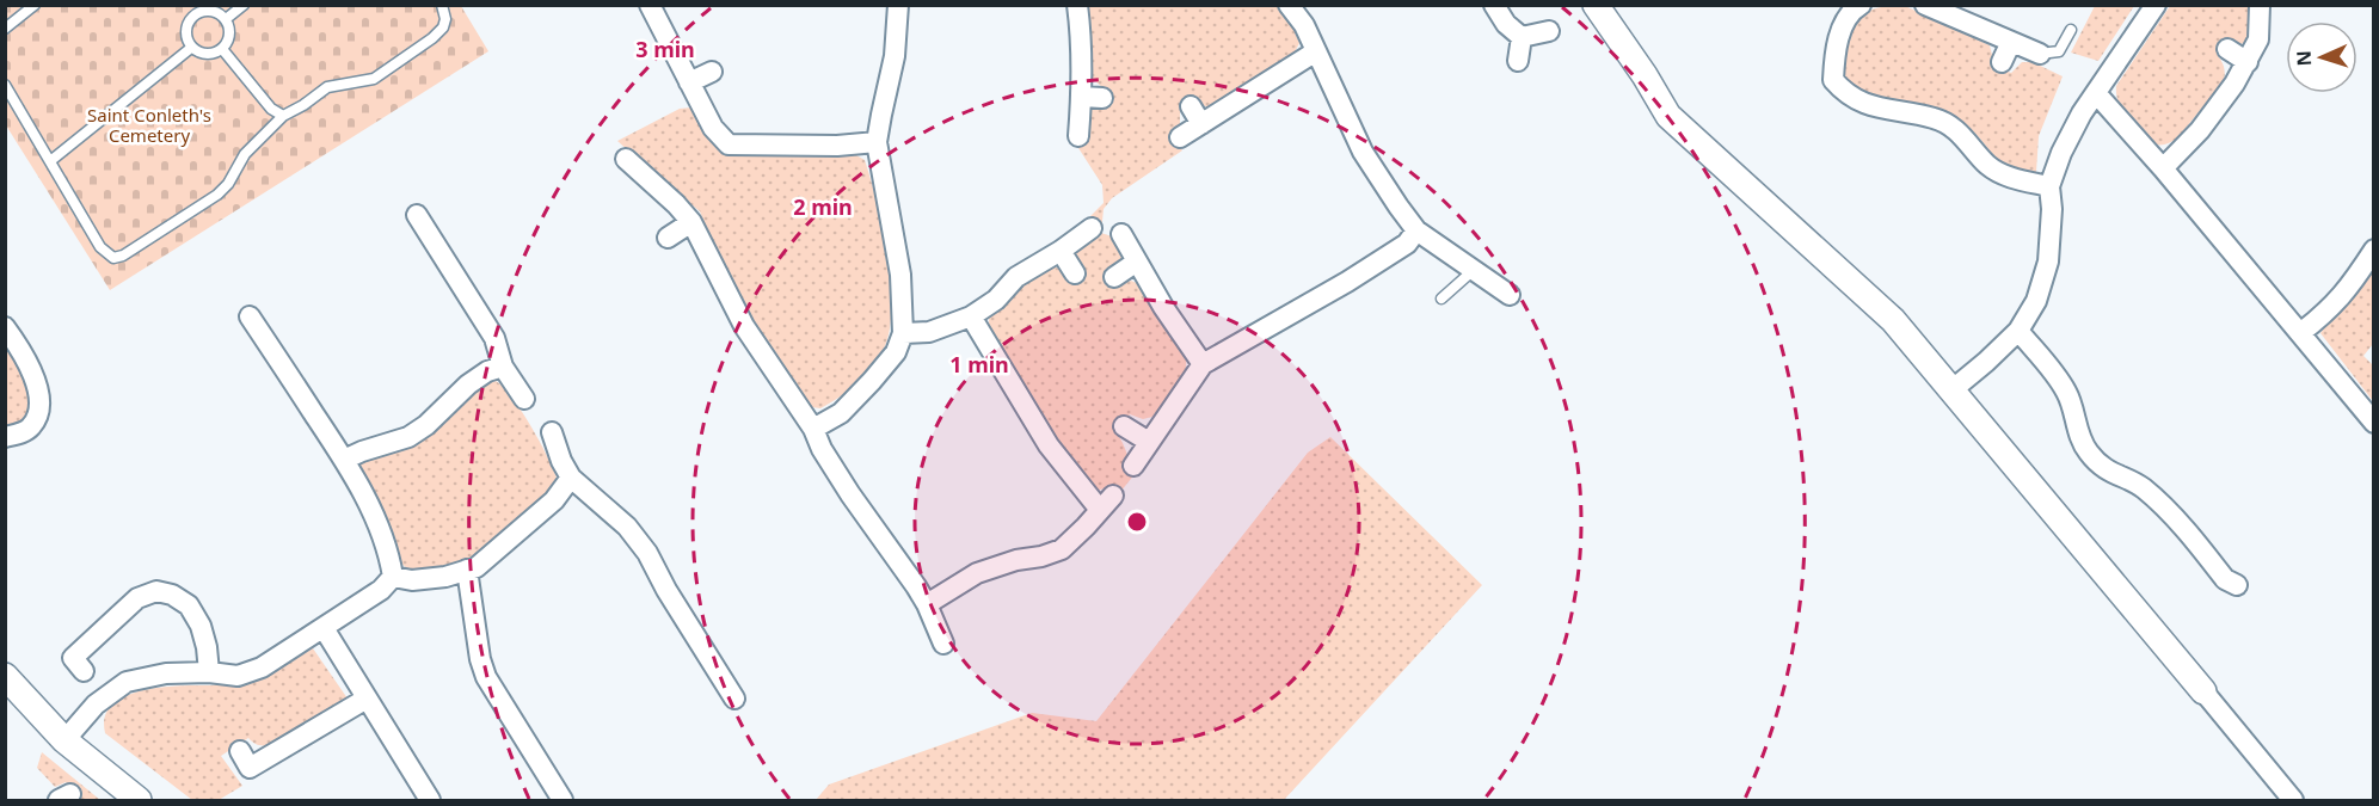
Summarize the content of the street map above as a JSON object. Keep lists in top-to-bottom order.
{
  "parks": ["Saint Conleth's Cemetery"],
  "north": "left",
  "rings": ["3 min", "2 min", "1 min"]
}
